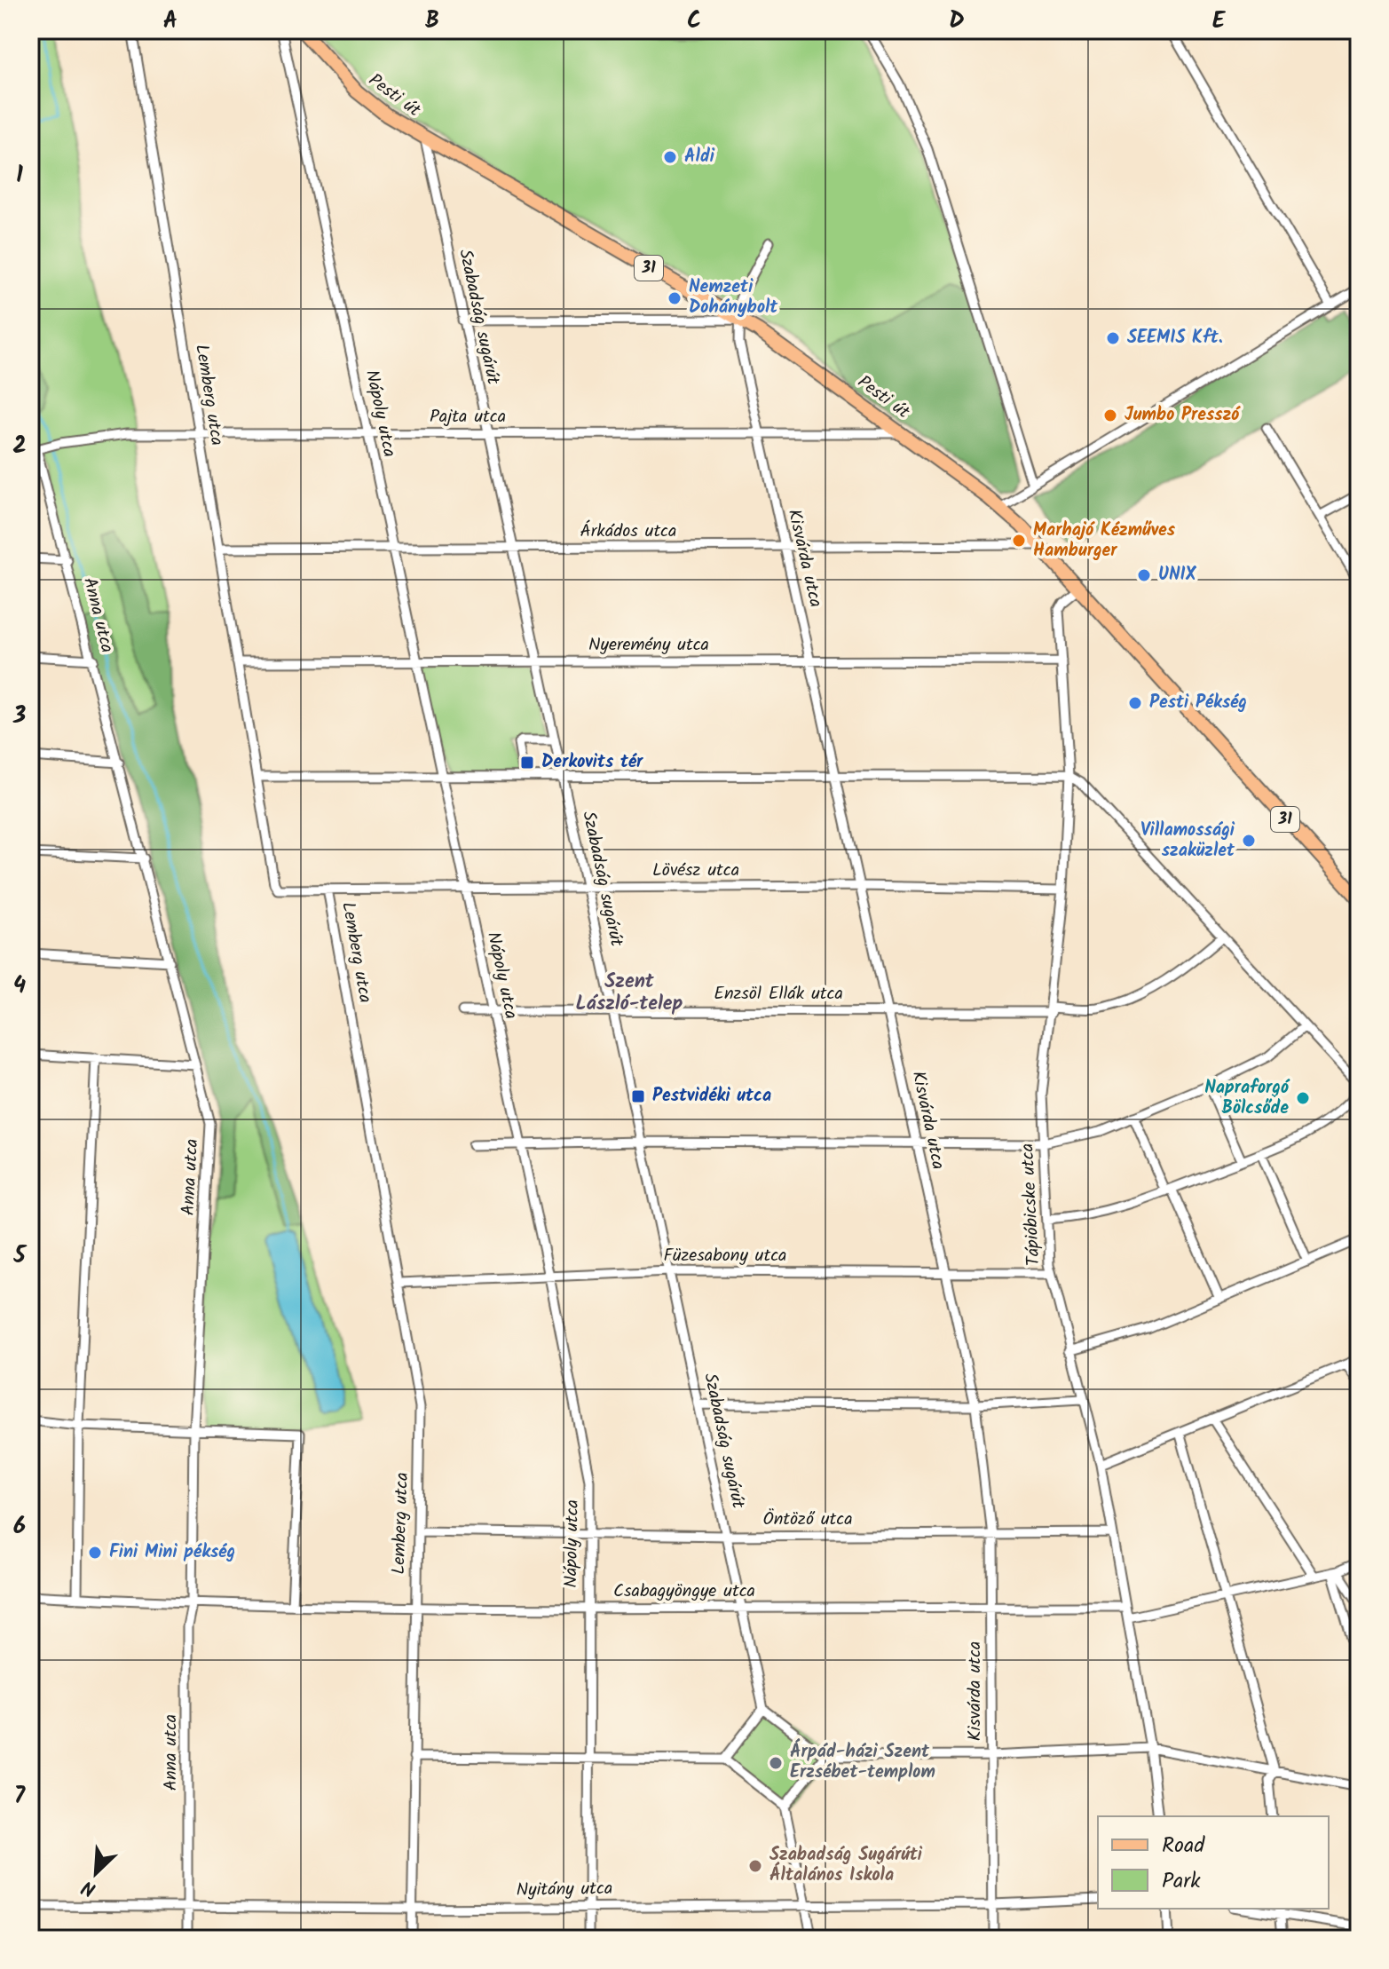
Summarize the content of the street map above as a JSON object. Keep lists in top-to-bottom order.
{
  "streets": {
    "main road": ["Pesti út", "31"],
    "street": [
      "Szabadság sugárút",
      "Lemberg utca",
      "Nápoly utca",
      "Pajta utca",
      "Árkádos utca",
      "Kisvárda utca",
      "Anna utca",
      "Nyeremény utca",
      "Lövész utca",
      "Enzsöl Ellák utca",
      "Tápióbicske utca",
      "Füzesabony utca",
      "Öntöző utca",
      "Csabagyöngye utca",
      "Nyitány utca"
    ]
  },
  "crossings": [
    ["Pesti út", "Szabadság sugárút"],
    ["Pesti út", "Pajta utca"],
    ["Pesti út", "Árkádos utca"],
    ["Pesti út", "Kisvárda utca"],
    ["Pesti út", "Tápióbicske utca"],
    ["Szabadság sugárút", "Pajta utca"],
    ["Szabadság sugárút", "Árkádos utca"],
    ["Szabadság sugárút", "Nyeremény utca"],
    ["Szabadság sugárút", "Lövész utca"],
    ["Szabadság sugárút", "Enzsöl Ellák utca"],
    ["Szabadság sugárút", "Füzesabony utca"],
    ["Szabadság sugárút", "Öntöző utca"],
    ["Szabadság sugárút", "Csabagyöngye utca"],
    ["Lemberg utca", "Pajta utca"],
    ["Lemberg utca", "Árkádos utca"],
    ["Lemberg utca", "Nyeremény utca"],
    ["Lemberg utca", "Lövész utca"],
    ["Lemberg utca", "Füzesabony utca"],
    ["Lemberg utca", "Öntöző utca"],
    ["Lemberg utca", "Csabagyöngye utca"],
    ["Lemberg utca", "Nyitány utca"],
    ["Nápoly utca", "Pajta utca"],
    ["Nápoly utca", "Árkádos utca"],
    ["Nápoly utca", "Nyeremény utca"],
    ["Nápoly utca", "Lövész utca"],
    ["Nápoly utca", "Enzsöl Ellák utca"],
    ["Nápoly utca", "Füzesabony utca"],
    ["Nápoly utca", "Öntöző utca"],
    ["Nápoly utca", "Csabagyöngye utca"],
    ["Nápoly utca", "Nyitány utca"],
    ["Pajta utca", "Kisvárda utca"],
    ["Pajta utca", "Anna utca"],
    ["Árkádos utca", "Kisvárda utca"],
    ["Kisvárda utca", "Nyeremény utca"],
    ["Kisvárda utca", "Lövész utca"],
    ["Kisvárda utca", "Enzsöl Ellák utca"],
    ["Kisvárda utca", "Füzesabony utca"],
    ["Kisvárda utca", "Öntöző utca"],
    ["Kisvárda utca", "Csabagyöngye utca"],
    ["Kisvárda utca", "Nyitány utca"],
    ["Anna utca", "Csabagyöngye utca"],
    ["Anna utca", "Nyitány utca"],
    ["Nyeremény utca", "Tápióbicske utca"],
    ["Lövész utca", "Tápióbicske utca"],
    ["Enzsöl Ellák utca", "Tápióbicske utca"],
    ["Tápióbicske utca", "Füzesabony utca"],
    ["Tápióbicske utca", "Öntöző utca"],
    ["Tápióbicske utca", "Csabagyöngye utca"]
  ],
  "districts": ["Szent László-telep"],
  "places": {
    "other": [
      "Aldi",
      "Nemzeti Dohánybolt",
      "SEEMIS Kft.",
      "Jumbo Presszó",
      "Marhajó Kézműves Hamburger",
      "UNIX",
      "Pesti Pékség",
      "Villamossági szaküzlet",
      "Napraforgó Bölcsőde",
      "Fini Mini pékség",
      "Árpád-házi Szent Erzsébet-templom",
      "Szabadság Sugárúti Általános Iskola"
    ],
    "transit": ["Derkovits tér", "Pestvidéki utca"]
  },
  "legend": ["Road", "Park"],
  "north": "bottom left",
  "grid": {
    "columns": [
      "A",
      "B",
      "C",
      "D",
      "E"
    ],
    "rows": [
      "1",
      "2",
      "3",
      "4",
      "5",
      "6",
      "7"
    ]
  }
}
